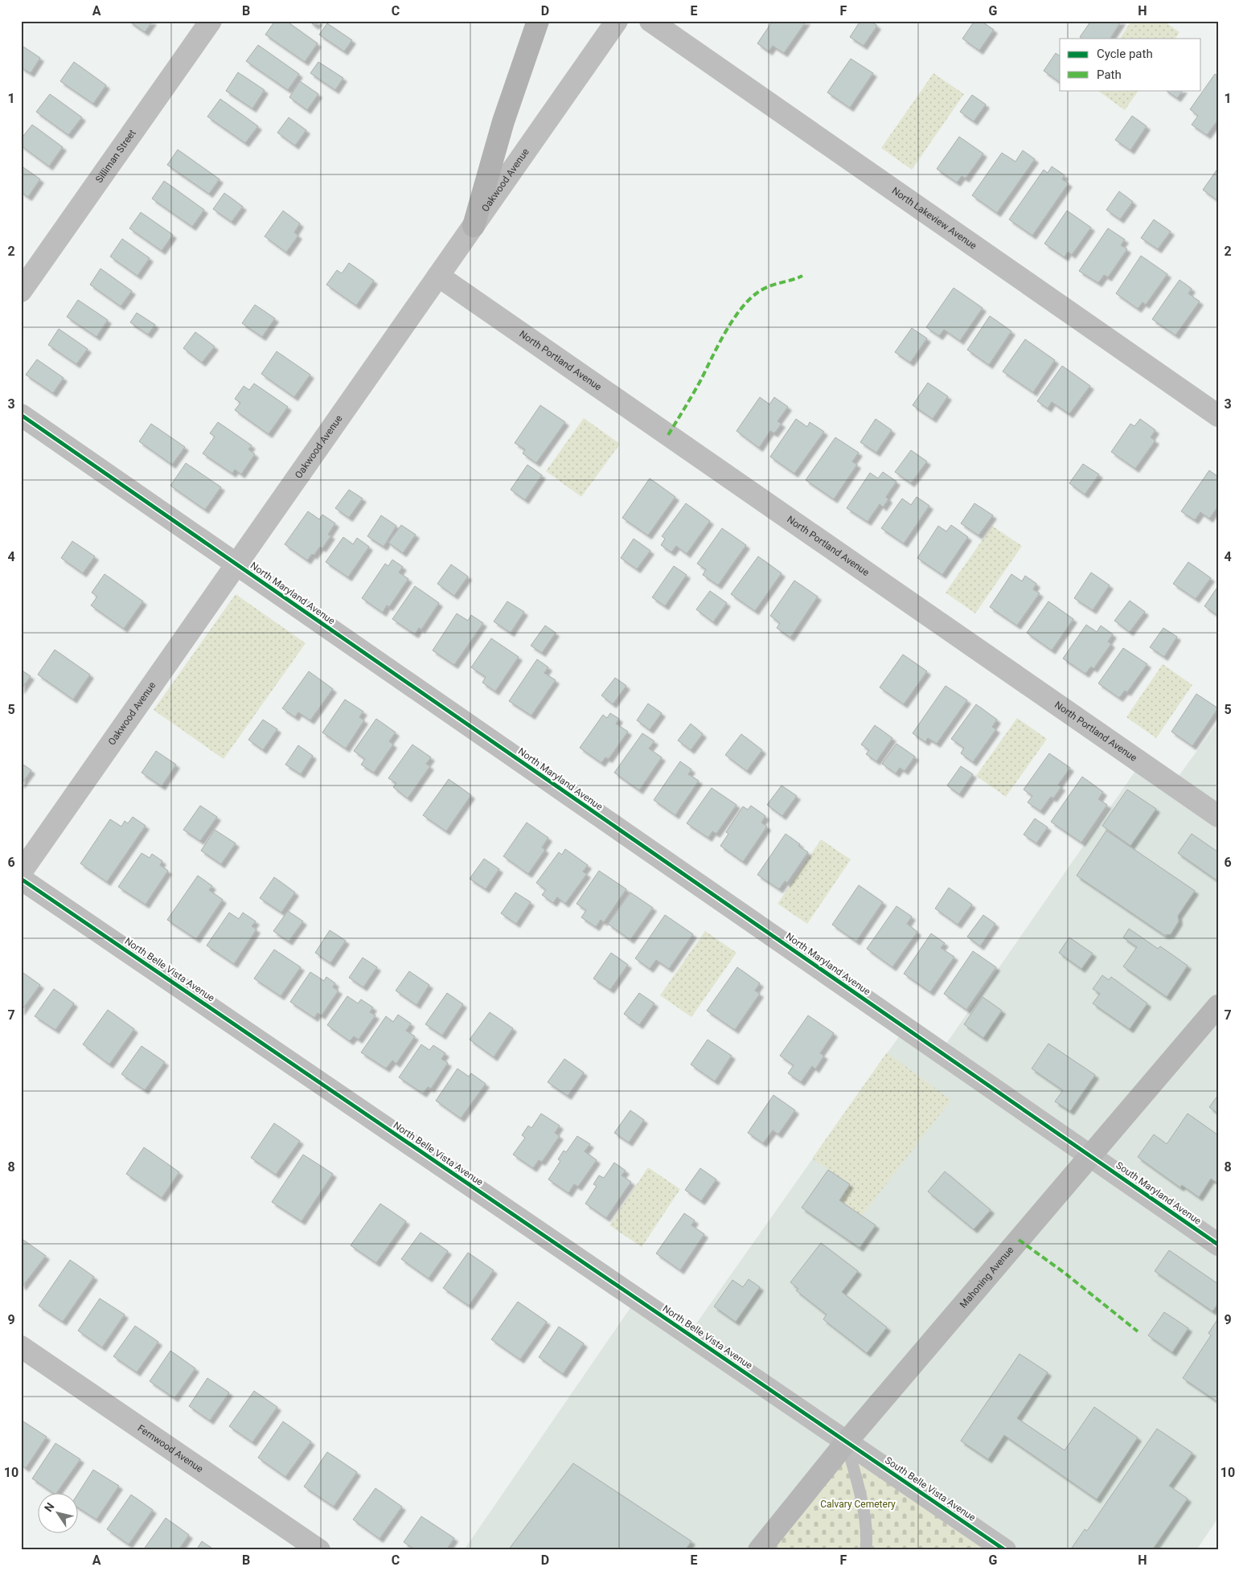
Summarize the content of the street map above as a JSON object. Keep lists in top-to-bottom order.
{
  "streets": {
    "main road": ["Mahoning Avenue"],
    "street": [
      "Silliman Street",
      "Oakwood Avenue",
      "North Lakeview Avenue",
      "North Portland Avenue",
      "North Maryland Avenue",
      "North Belle Vista Avenue",
      "South Maryland Avenue",
      "Fernwood Avenue",
      "South Belle Vista Avenue"
    ]
  },
  "crossings": [
    ["Oakwood Avenue", "North Portland Avenue"],
    ["Oakwood Avenue", "North Maryland Avenue"],
    ["North Maryland Avenue", "South Maryland Avenue"],
    ["North Maryland Avenue", "Mahoning Avenue"],
    ["North Belle Vista Avenue", "Mahoning Avenue"],
    ["North Belle Vista Avenue", "South Belle Vista Avenue"],
    ["South Maryland Avenue", "Mahoning Avenue"],
    ["Mahoning Avenue", "South Belle Vista Avenue"]
  ],
  "parks": ["Calvary Cemetery"],
  "legend": ["Cycle path", "Path"],
  "north": "top left",
  "grid": {
    "columns": [
      "A",
      "B",
      "C",
      "D",
      "E",
      "F",
      "G",
      "H"
    ],
    "rows": [
      "1",
      "2",
      "3",
      "4",
      "5",
      "6",
      "7",
      "8",
      "9",
      "10"
    ]
  }
}
